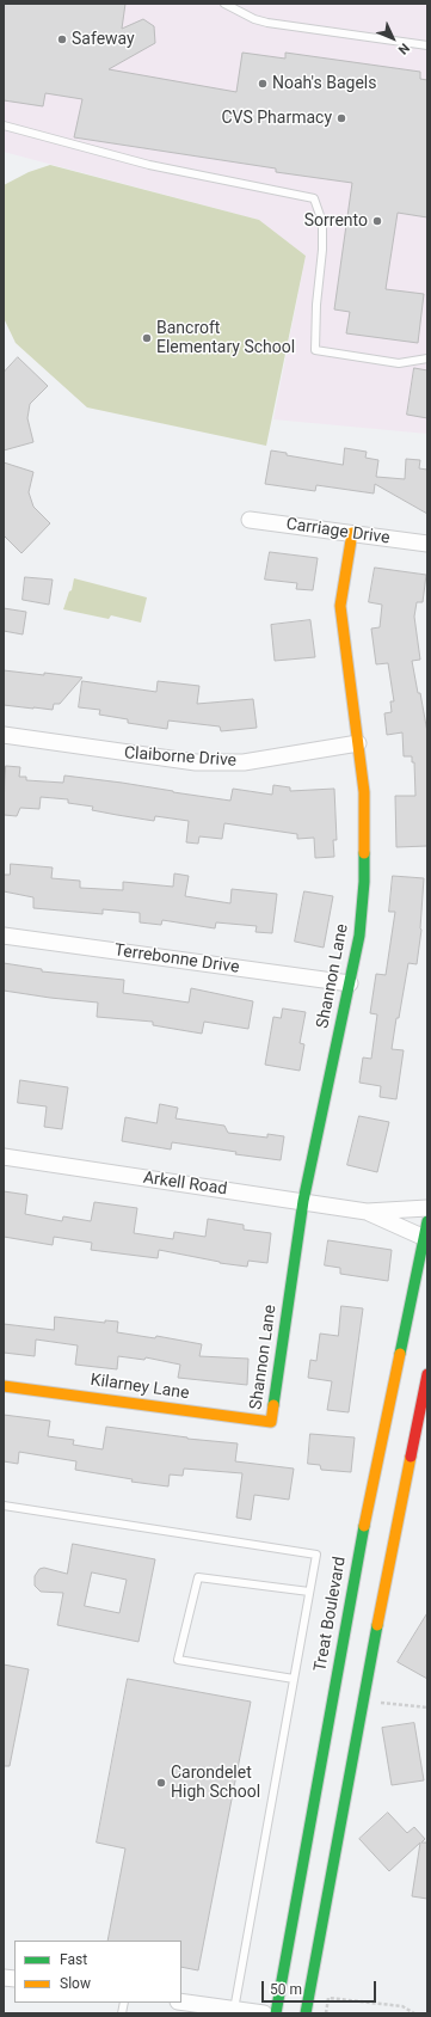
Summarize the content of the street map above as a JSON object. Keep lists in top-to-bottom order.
{
  "streets": {
    "main road": ["Shannon Lane", "Kilarney Lane", "Treat Boulevard"],
    "street": [
      "Carriage Drive",
      "Claiborne Drive",
      "Terrebonne Drive",
      "Arkell Road"
    ]
  },
  "crossings": [
    ["Carriage Drive", "Shannon Lane"],
    ["Claiborne Drive", "Shannon Lane"],
    ["Terrebonne Drive", "Shannon Lane"],
    ["Shannon Lane", "Arkell Road"],
    ["Shannon Lane", "Kilarney Lane"],
    ["Arkell Road", "Treat Boulevard"]
  ],
  "places": [
    "Safeway",
    "Noah's Bagels",
    "CVS Pharmacy",
    "Sorrento",
    "Bancroft Elementary School",
    "Carondelet High School"
  ],
  "legend": ["Fast", "Slow"],
  "scale_bar": "50 m",
  "north": "bottom right"
}
